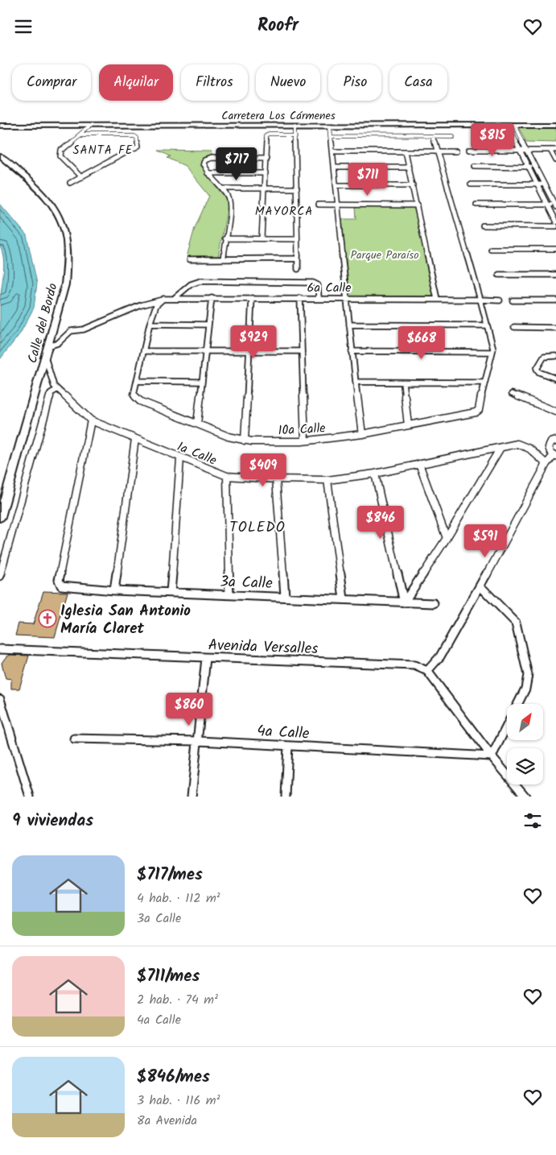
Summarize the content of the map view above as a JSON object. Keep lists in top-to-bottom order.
{
  "streets": {
    "main road": ["Carretera Los Cármenes", "Calle del Bordo"],
    "street": [
      "6a Calle",
      "10a Calle",
      "1a Calle",
      "3a Calle",
      "Avenida Versalles",
      "4a Calle"
    ]
  },
  "crossings": [
    ["6a Calle", "Calle del Bordo"],
    ["Calle del Bordo", "1a Calle"],
    ["1a Calle", "3a Calle"]
  ],
  "districts": ["SANTA FE", "MAYORCA", "TOLEDO"],
  "parks": ["Parque Paraíso"],
  "places": {
    "church": ["Iglesia San Antonio María Claret"]
  },
  "north": "top right",
  "page": {
    "header": "Roofr",
    "chip": [
      "Comprar",
      "Alquilar",
      "Filtros",
      "Nuevo",
      "Piso",
      "Casa"
    ],
    "price": [
      "$815",
      "$717",
      "$711",
      "$929",
      "$668",
      "$409",
      "$846",
      "$591",
      "$860"
    ],
    "heading": "9 viviendas",
    "list": [
      {
        "name": "$717/mes",
        "note": "4 hab. · 112 m² · 3a Calle"
      },
      {
        "name": "$711/mes",
        "note": "2 hab. · 74 m² · 4a Calle"
      },
      {
        "name": "$846/mes",
        "note": "3 hab. · 116 m² · 8a Avenida"
      }
    ]
  }
}
